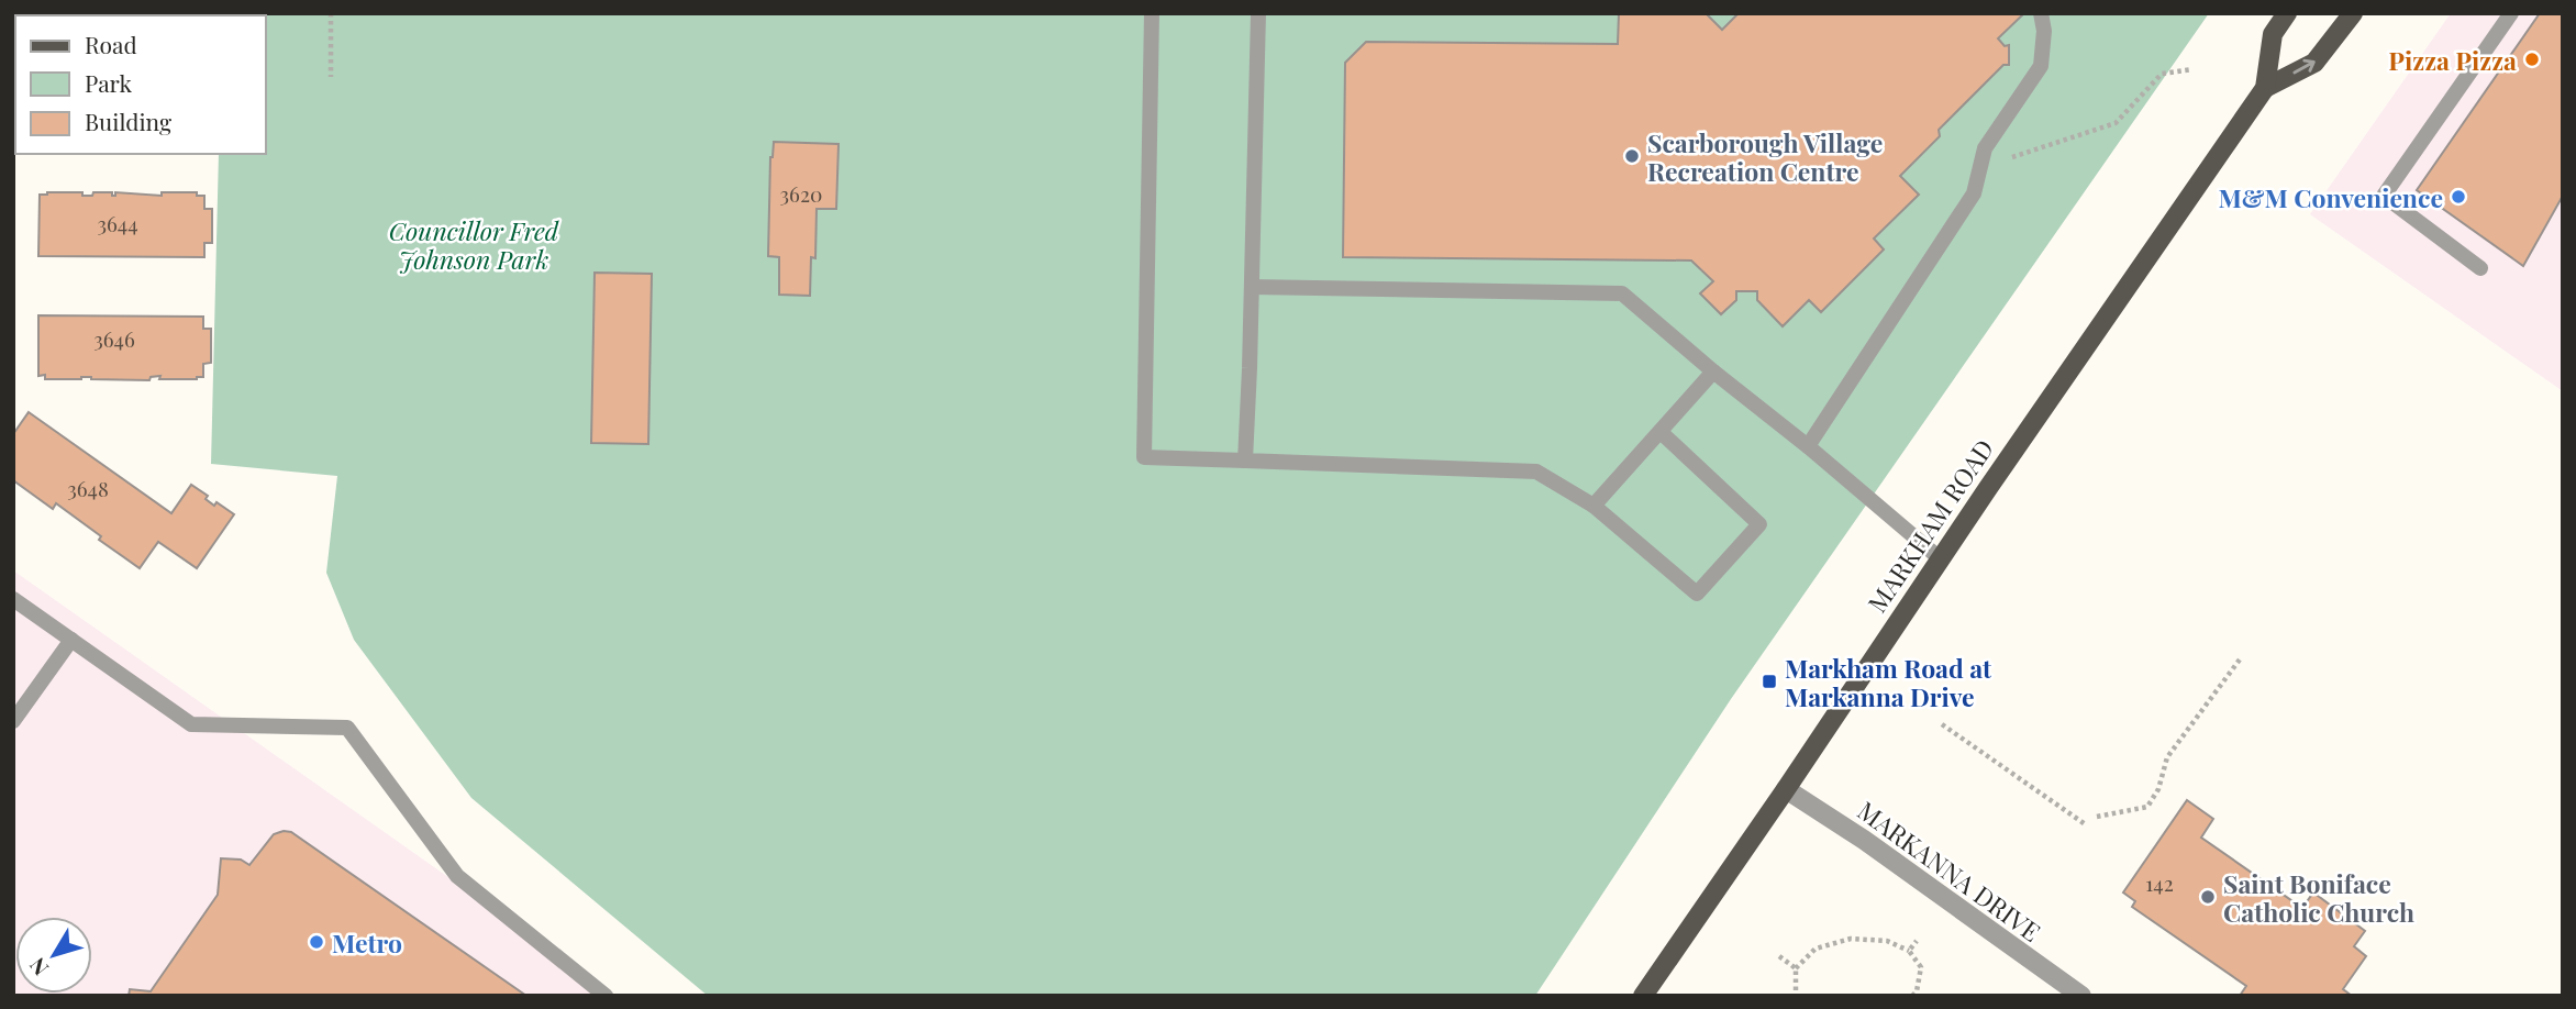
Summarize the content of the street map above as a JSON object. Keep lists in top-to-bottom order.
{
  "streets": {
    "main road": ["MARKHAM ROAD"],
    "street": ["MARKANNA DRIVE"]
  },
  "crossings": [
    ["MARKHAM ROAD", "MARKANNA DRIVE"]
  ],
  "parks": ["Councillor Fred Johnson Park"],
  "places": {
    "other": [
      "Pizza Pizza",
      "Scarborough Village Recreation Centre",
      "M&M Convenience",
      "Saint Boniface Catholic Church",
      "Metro"
    ],
    "transit": ["Markham Road at Markanna Drive"]
  },
  "house_numbers": [
    "3620",
    "3644",
    "3646",
    "3648",
    "142"
  ],
  "legend": ["Road", "Park", "Building"],
  "north": "bottom left"
}
